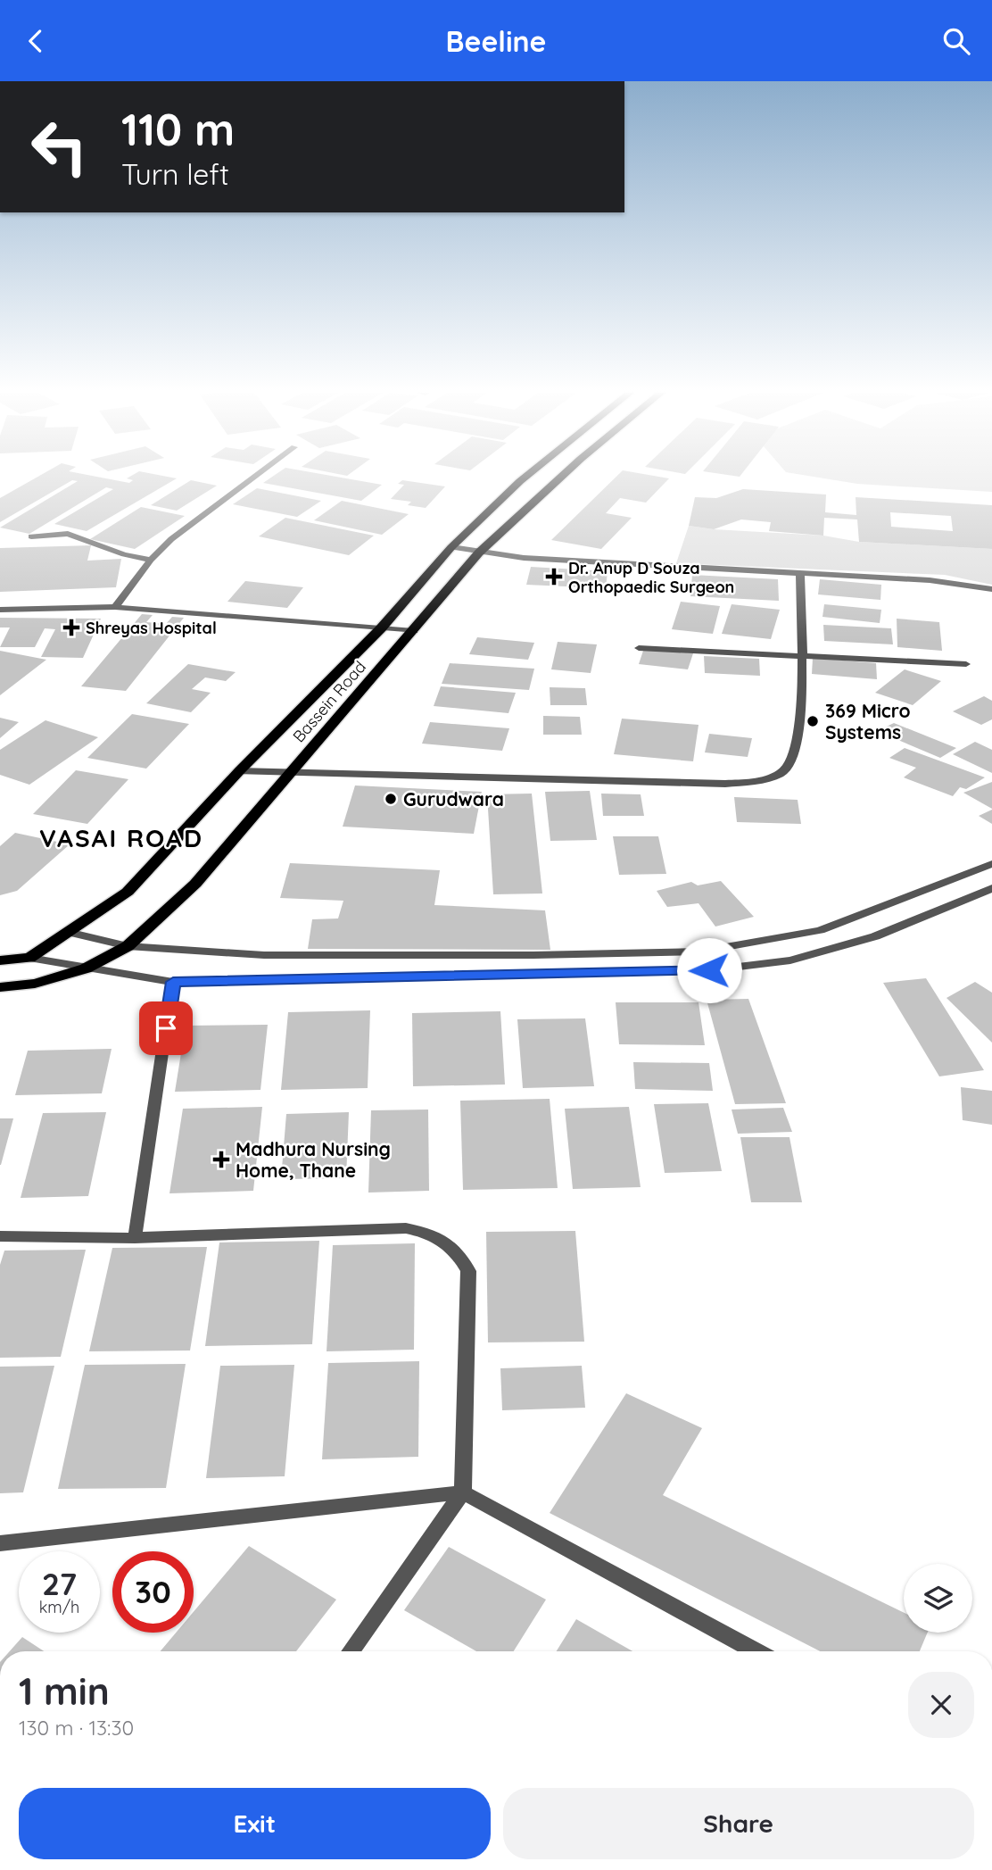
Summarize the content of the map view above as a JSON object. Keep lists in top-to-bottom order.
{
  "streets": {
    "main road": ["Bassein Road"]
  },
  "districts": ["VASAI ROAD"],
  "places": {
    "health": ["Dr. Anup D Souza Orthopaedic Surgeon", "Shreyas Hospital", "Madhura Nursing Home, Thane"],
    "other": ["369 Micro Systems", "Gurudwara"]
  },
  "page": {
    "header": "Beeline",
    "turn": ["110 m", "Turn left"],
    "speed": "27 km/h",
    "limit": "30",
    "heading": ["1 min", "130 m · 13:30"],
    "buttons": ["Exit", "Share"]
  }
}
